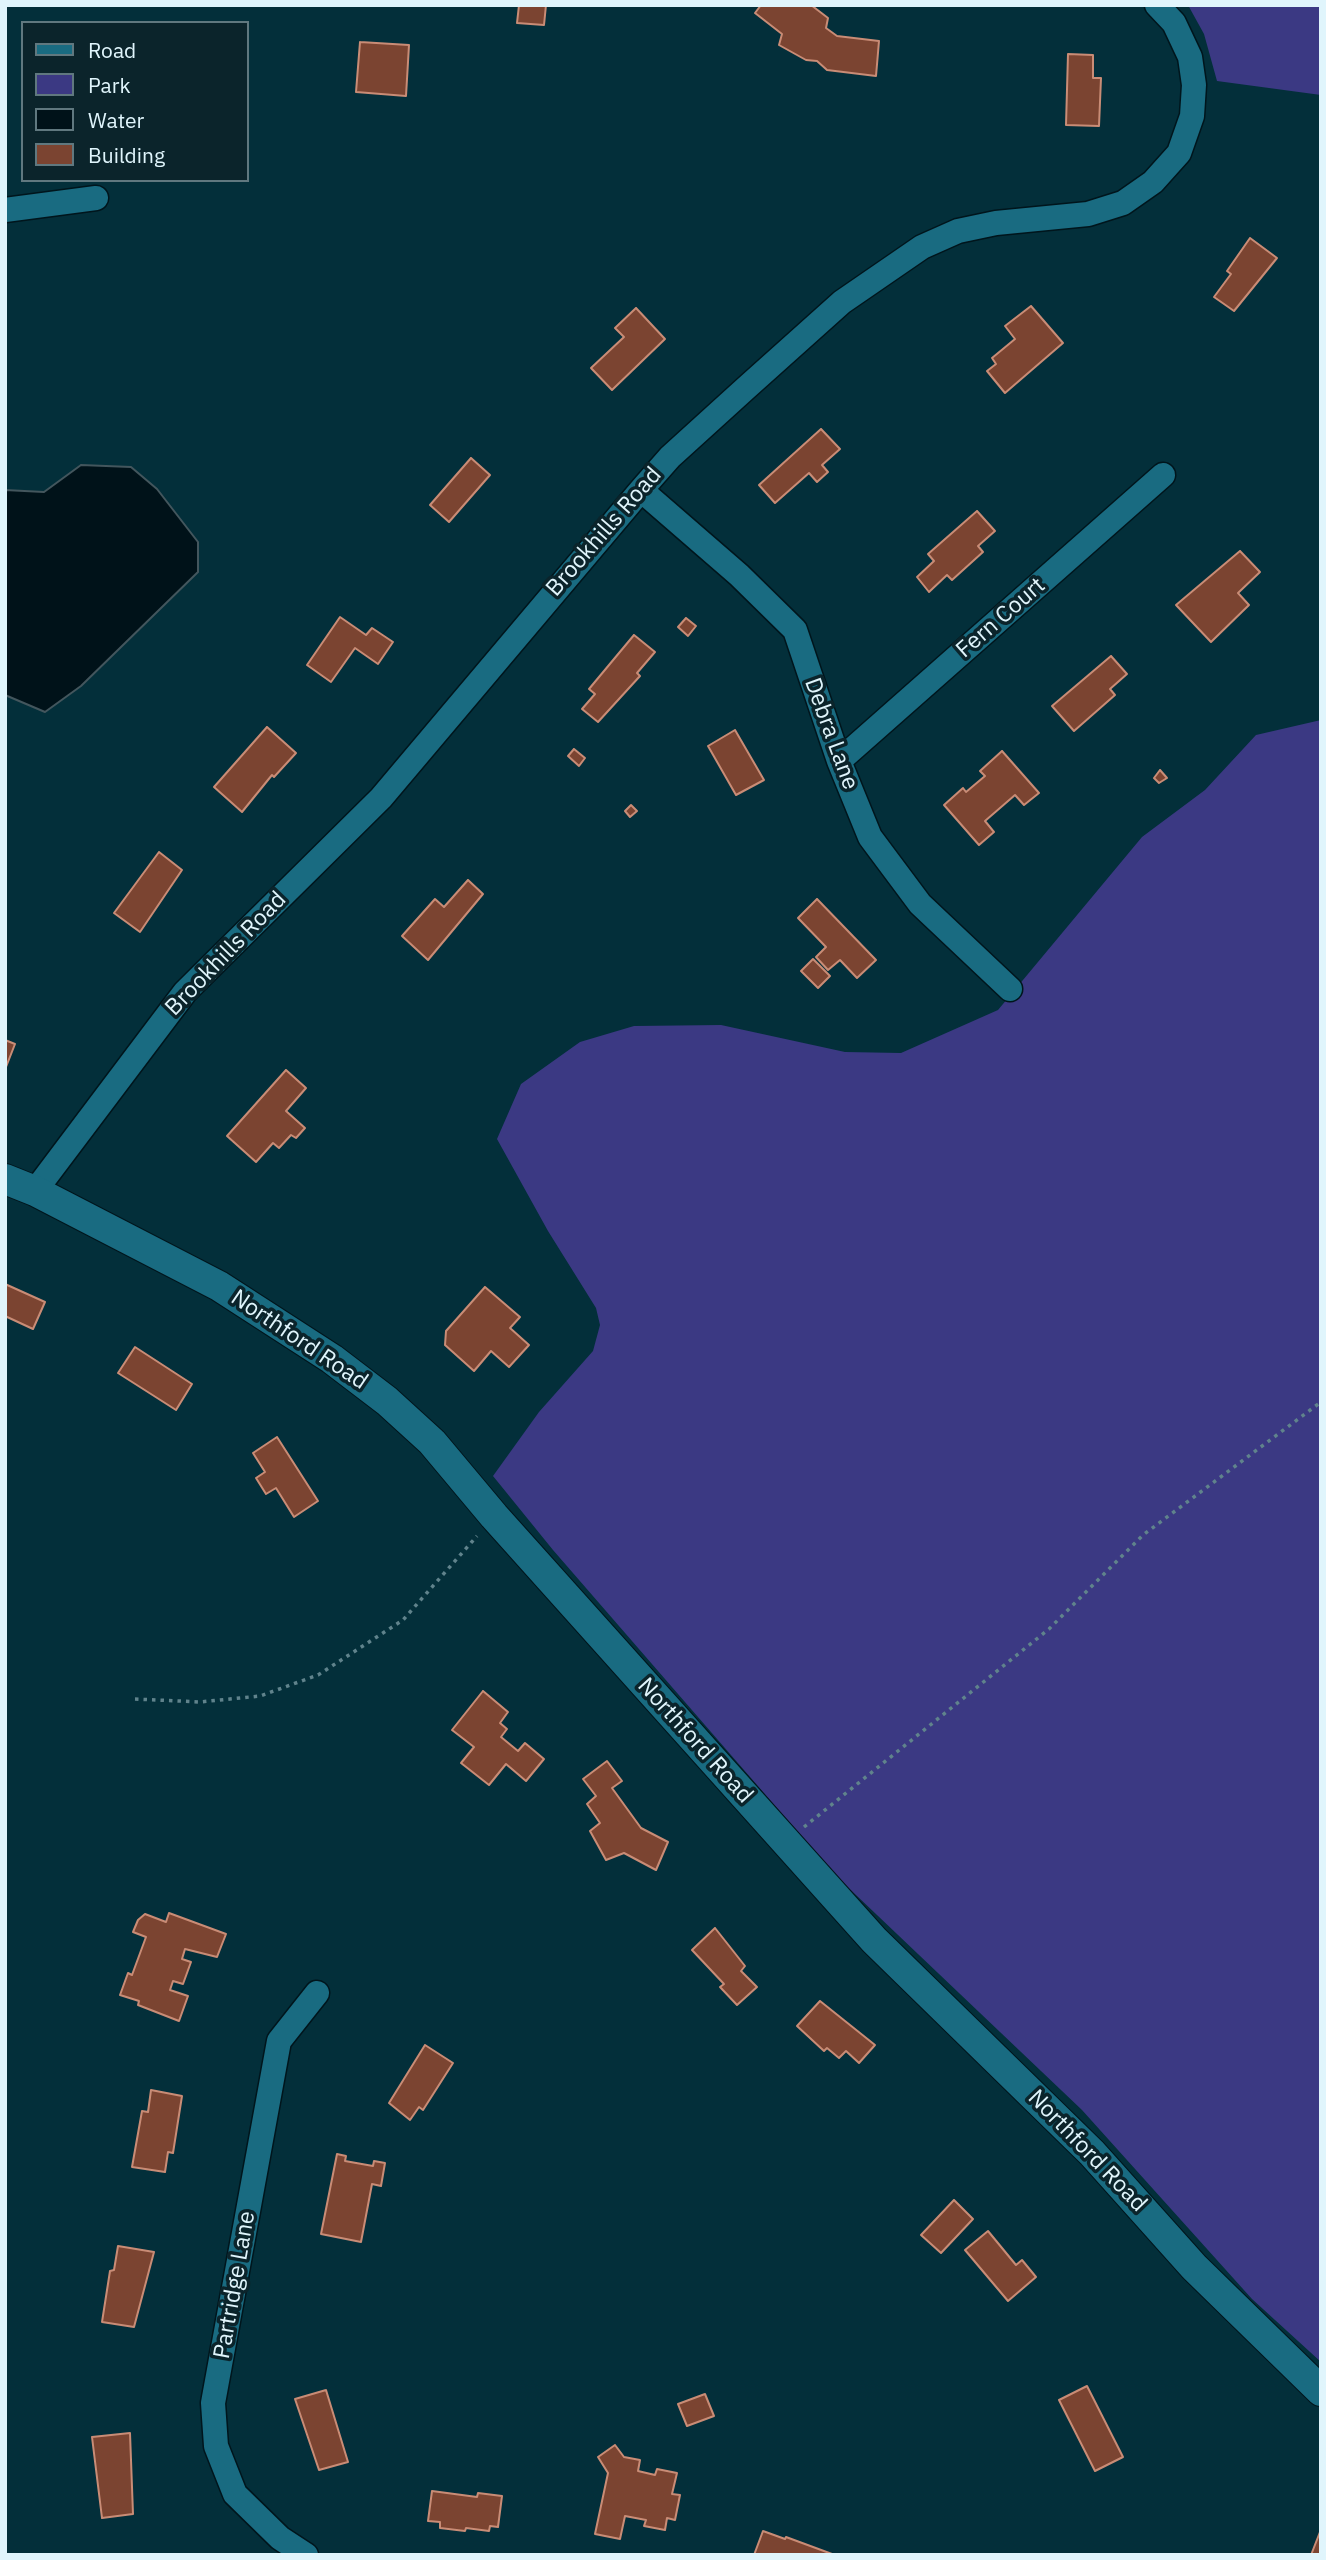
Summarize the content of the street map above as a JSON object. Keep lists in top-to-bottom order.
{
  "streets": {
    "street": [
      "Brookhills Road",
      "Fern Court",
      "Debra Lane",
      "Northford Road",
      "Partridge Lane"
    ]
  },
  "crossings": [
    ["Brookhills Road", "Debra Lane"],
    ["Brookhills Road", "Northford Road"],
    ["Fern Court", "Debra Lane"]
  ],
  "legend": [
    "Road",
    "Park",
    "Water",
    "Building"
  ]
}
